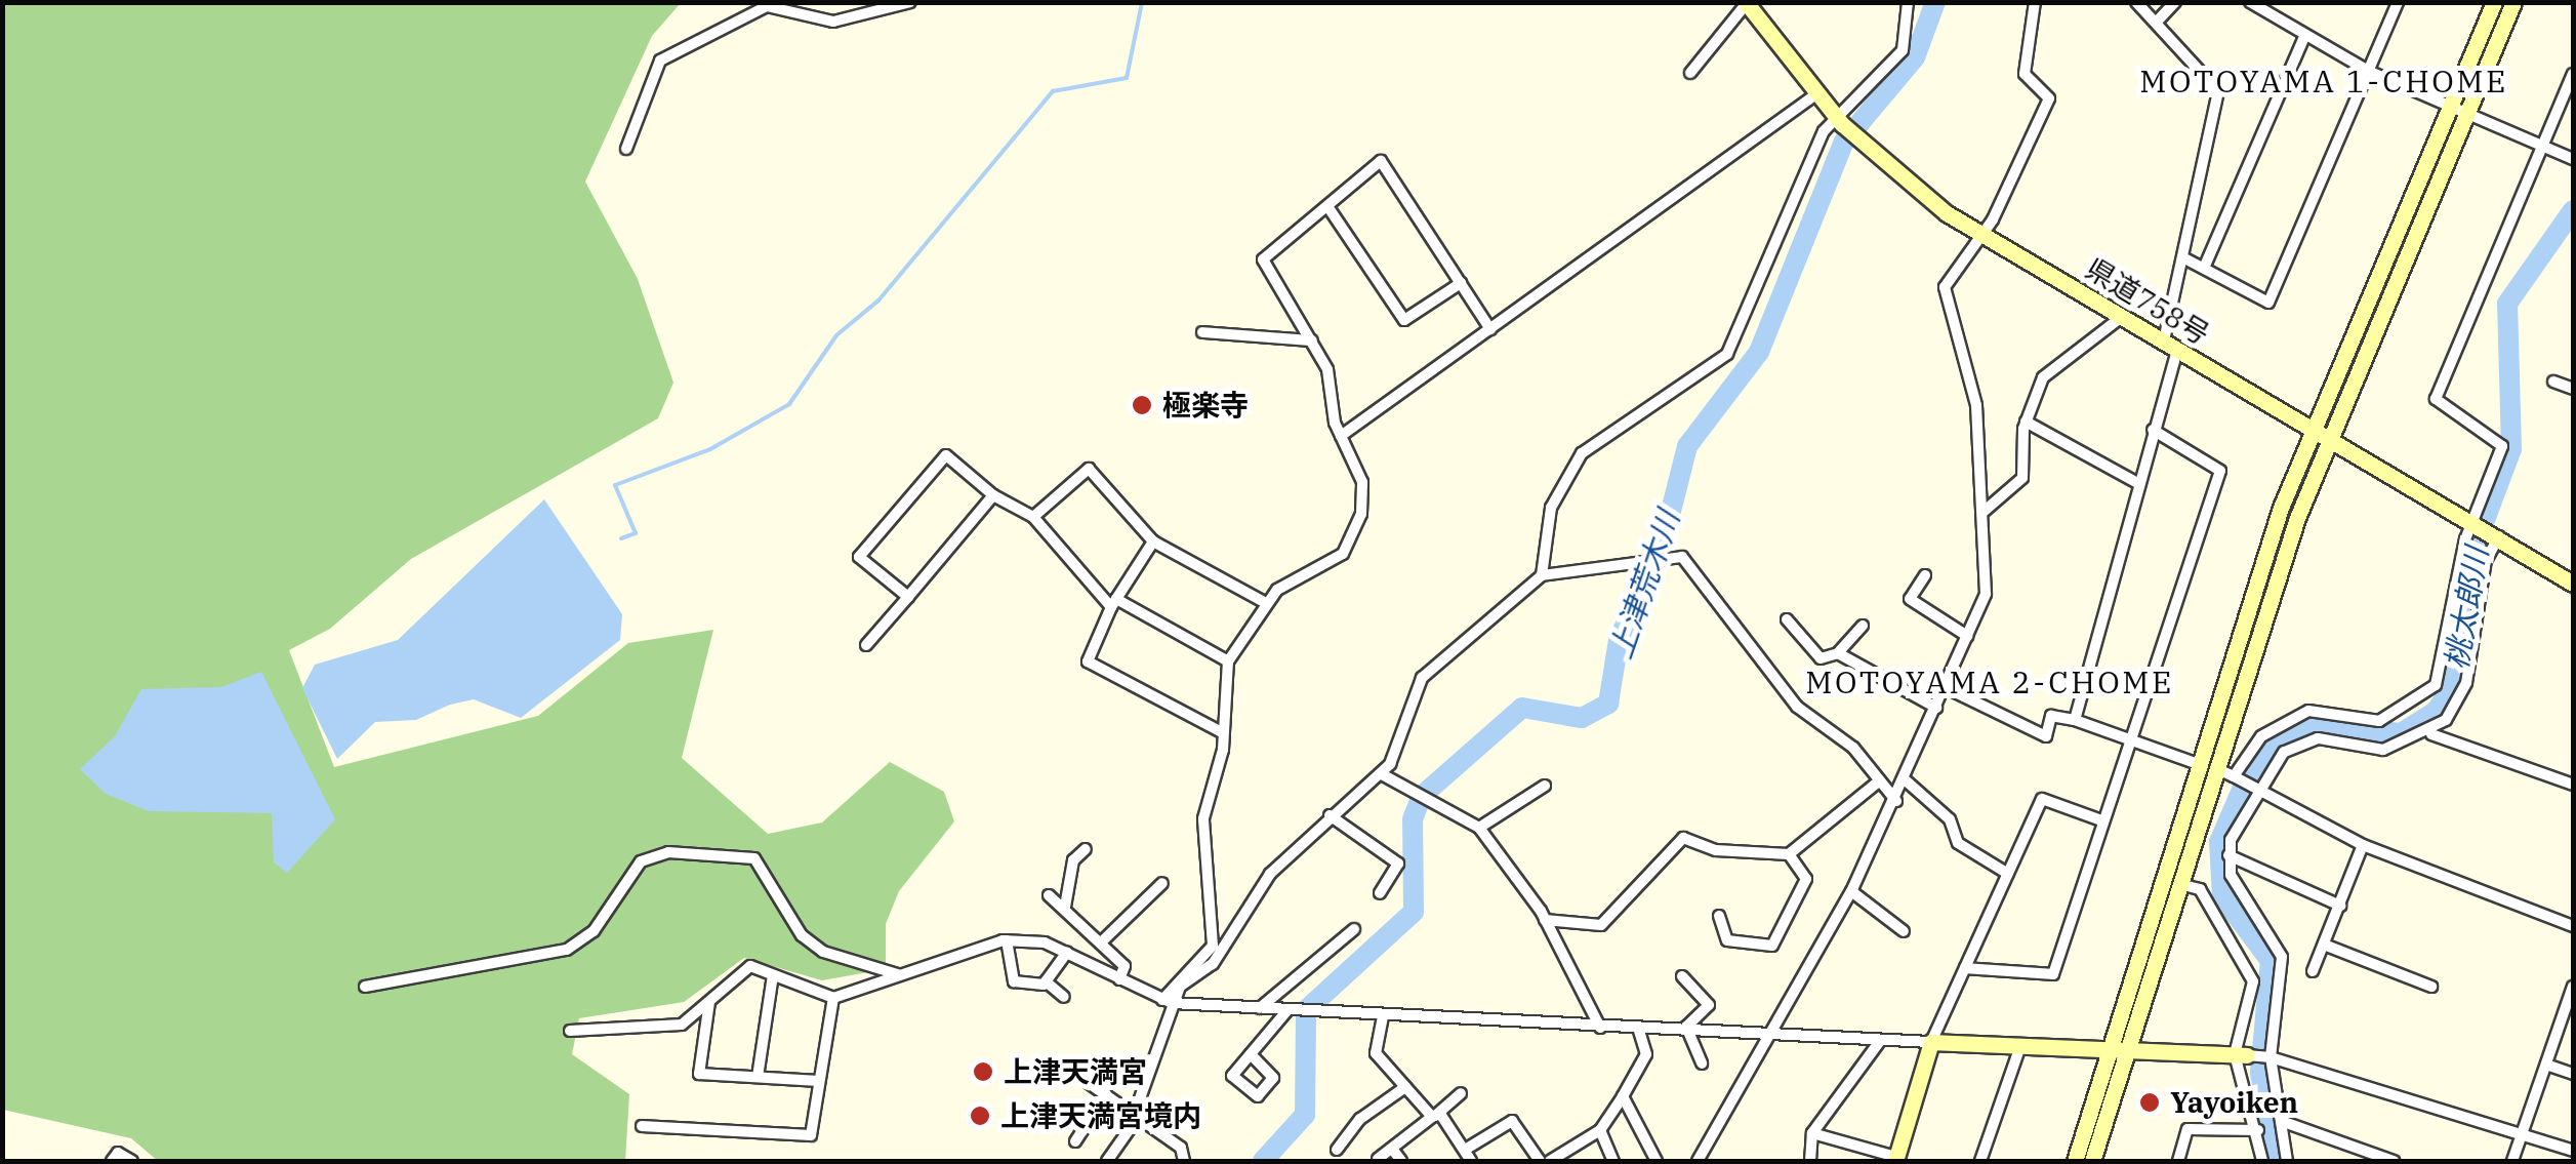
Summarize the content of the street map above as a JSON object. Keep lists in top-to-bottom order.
{
  "streets": {
    "street": ["県道758号"]
  },
  "districts": ["MOTOYAMA 1-CHOME", "MOTOYAMA 2-CHOME"],
  "water": ["上津荒木川", "桃太郎川"],
  "places": [
    "極楽寺",
    "上津天満宮",
    "Yayoiken",
    "上津天満宮境内"
  ]
}
